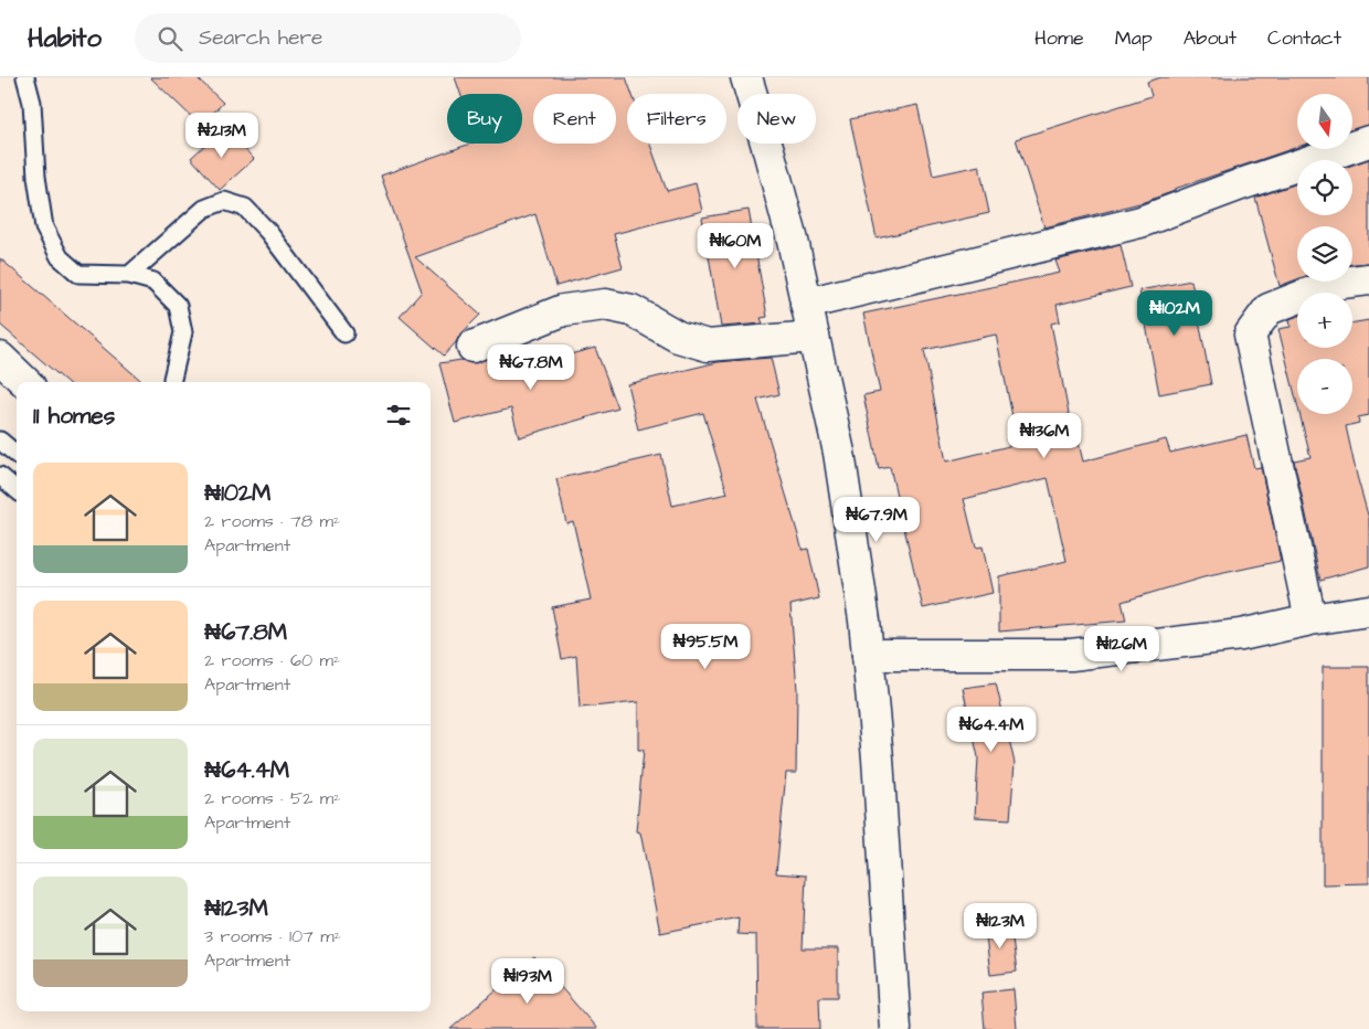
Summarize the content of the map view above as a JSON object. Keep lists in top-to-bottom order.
{
  "north": "bottom",
  "page": {
    "header": "Habito",
    "search": "Search here",
    "nav": [
      "Home",
      "Map",
      "About",
      "Contact"
    ],
    "map_buttons": ["+", "−"],
    "chip": [
      "Buy",
      "Rent",
      "Filters",
      "New"
    ],
    "price": [
      "₦213M",
      "₦160M",
      "₦102M",
      "₦67.8M",
      "₦136M",
      "₦67.9M",
      "₦95.5M",
      "₦126M",
      "₦64.4M",
      "₦123M",
      "₦193M"
    ],
    "heading": "11 homes",
    "list": [
      {
        "name": "₦102M",
        "note": "2 rooms · 78 m² · Apartment"
      },
      {
        "name": "₦67.8M",
        "note": "2 rooms · 60 m² · Apartment"
      },
      {
        "name": "₦64.4M",
        "note": "2 rooms · 52 m² · Apartment"
      },
      {
        "name": "₦123M",
        "note": "3 rooms · 107 m² · Apartment"
      }
    ]
  }
}
